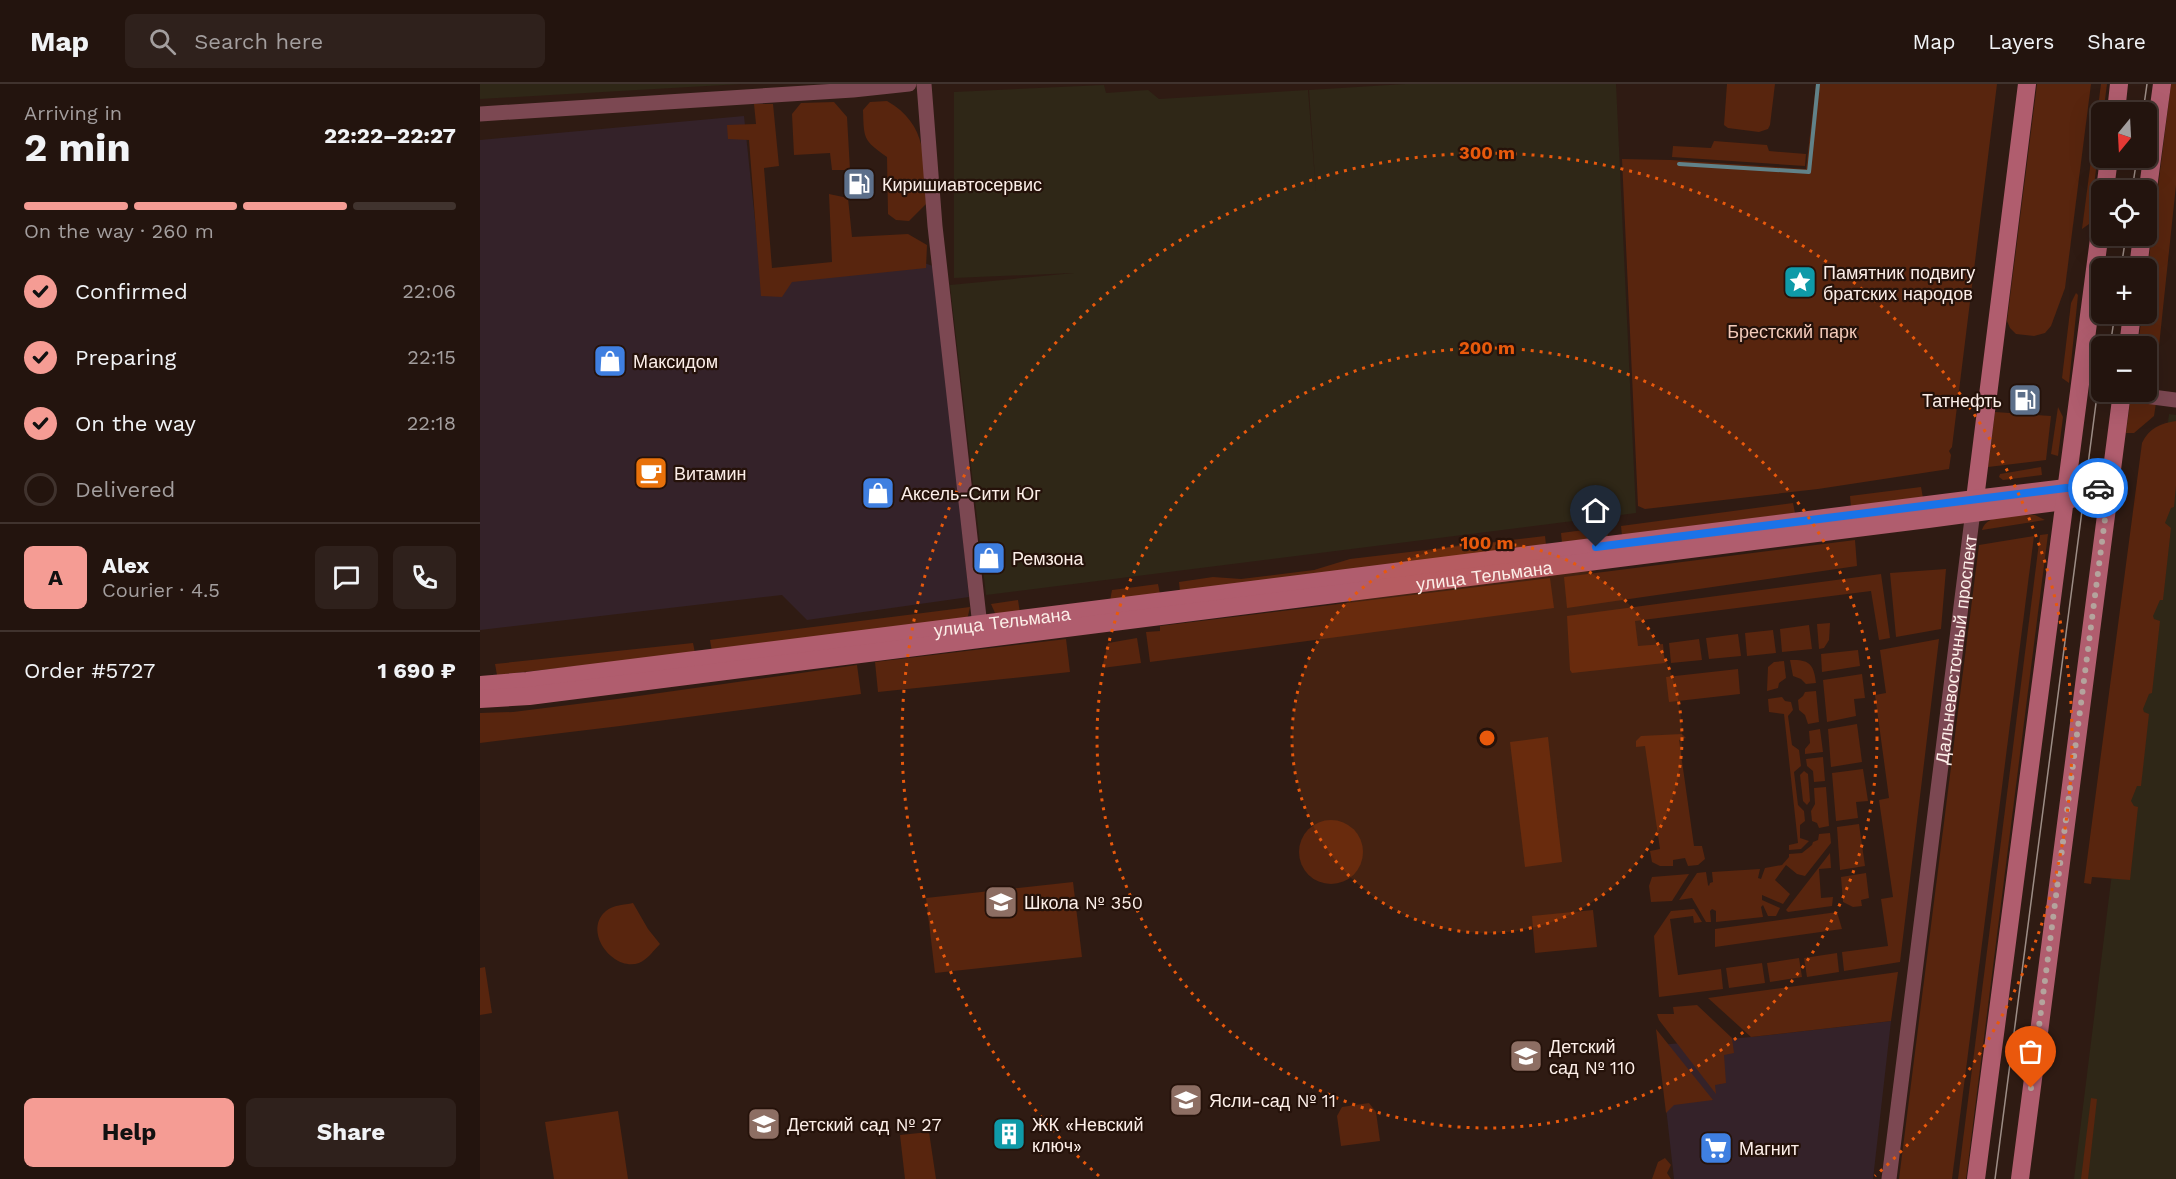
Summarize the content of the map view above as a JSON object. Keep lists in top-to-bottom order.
{
  "streets": {
    "street": ["улица Тельмана", "Дальневосточный проспект"]
  },
  "crossings": [
    ["улица Тельмана", "Дальневосточный проспект"]
  ],
  "parks": ["Брестский парк"],
  "places": {
    "fuel station": ["Киришиавтосервис", "Татнефть"],
    "place": ["Памятник подвигу братских народов"],
    "shop": ["Максидом", "Аксель-Сити Юг", "Ремзона"],
    "cafe": ["Витамин"],
    "school or university": [
      "Школа № 350",
      "Детский сад № 110",
      "Ясли-сад № 11",
      "Детский сад № 27"
    ],
    "building": ["ЖК «Невский ключ»"],
    "supermarket": ["Магнит"]
  },
  "north": "bottom",
  "page": {
    "header": "Map",
    "search": "Search here",
    "nav": ["Map", "Layers", "Share"],
    "heading": ["2 min", "Arriving in", "22:22–22:27"],
    "panel": [
      "Alex",
      "Courier · 4.5",
      "Order #5727",
      "1 690 ₽"
    ],
    "map_buttons": ["+", "−"],
    "bar": "On the way · 260 m",
    "list": [
      ["Confirmed", "22:06"],
      ["Preparing", "22:15"],
      ["On the way", "22:18"],
      "Delivered"
    ],
    "round": "A",
    "buttons": ["Help", "Share"]
  },
  "rings": ["300 m", "200 m", "100 m"]
}
